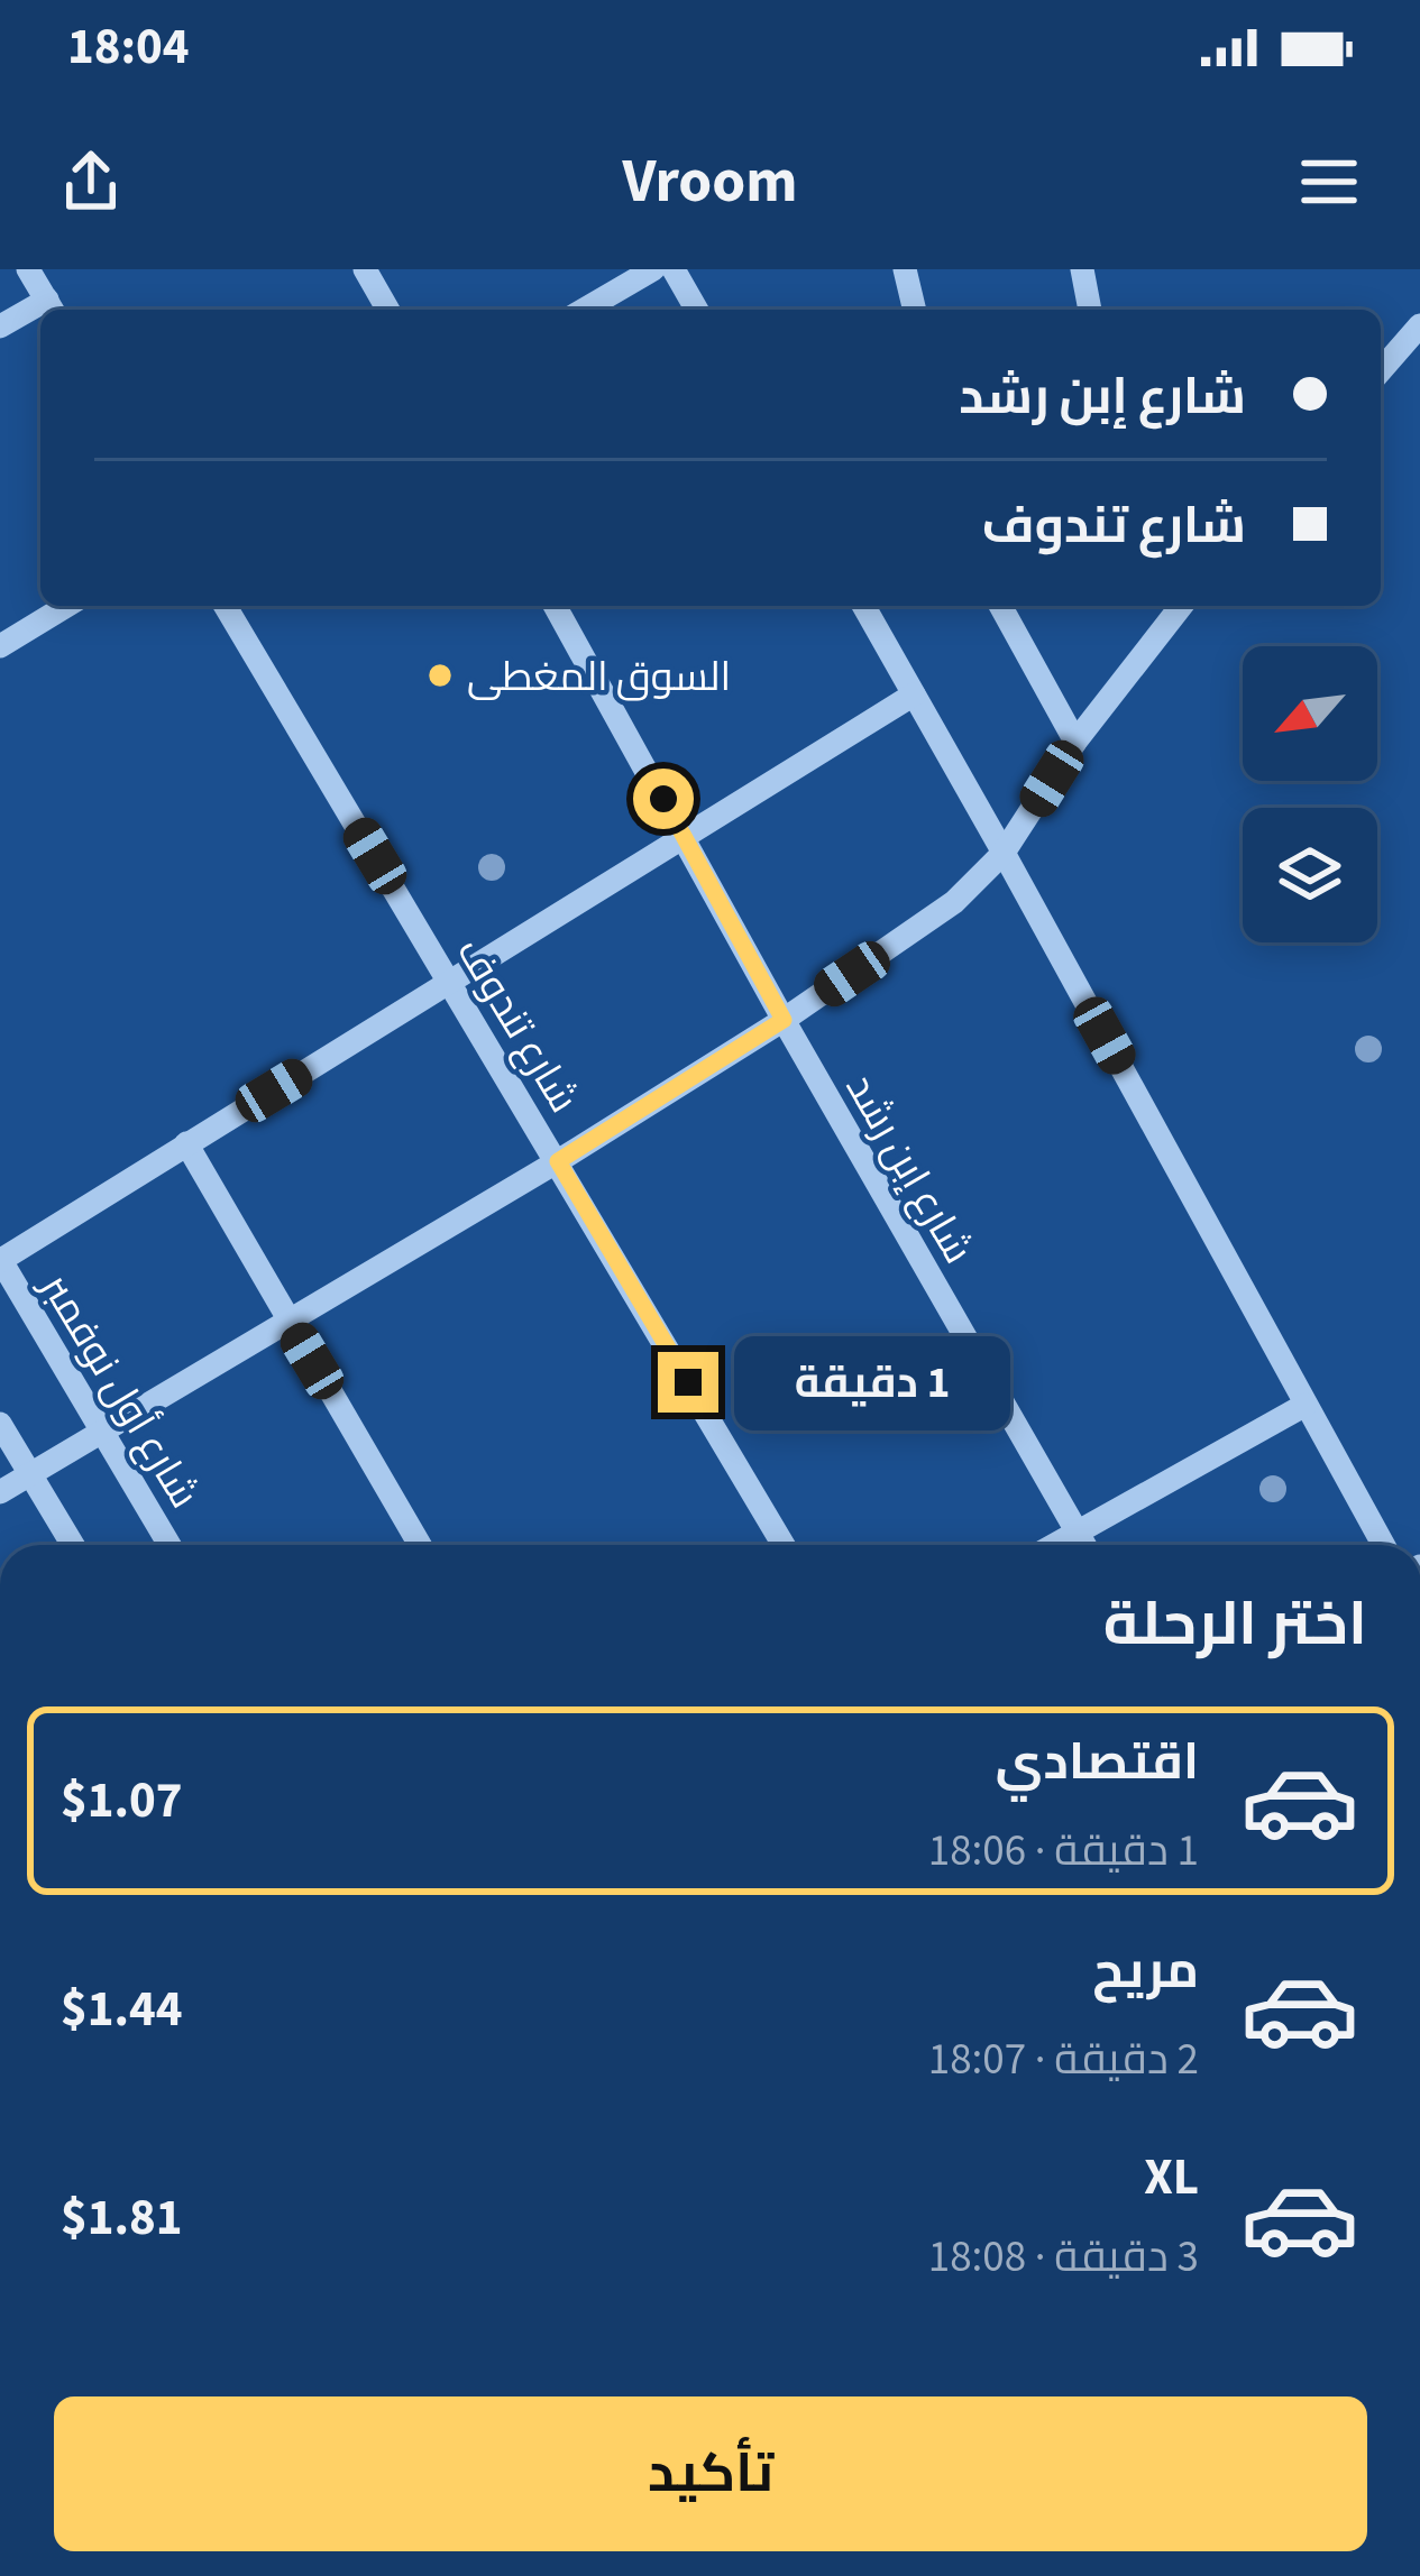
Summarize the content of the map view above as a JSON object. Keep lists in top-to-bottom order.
{
  "streets": {
    "street": ["شارع تندوف", "شارع إبن رشد", "شارع أول نوفمبر"]
  },
  "places": ["السوق المغطى"],
  "north": "bottom left",
  "page": {
    "status": "18:04",
    "header": "Vroom",
    "banner": ["شارع إبن رشد", "شارع تندوف"],
    "bubble": "1 دقيقة",
    "heading": "اختر الرحلة",
    "list": [
      {
        "name": "اقتصادي",
        "note": "1 دقيقة · 18:06",
        "value": "$1.07"
      },
      {
        "name": "مريح",
        "note": "2 دقيقة · 18:07",
        "value": "$1.44"
      },
      {
        "name": "XL",
        "note": "3 دقيقة · 18:08",
        "value": "$1.81"
      }
    ],
    "buttons": "تأكيد"
  }
}
